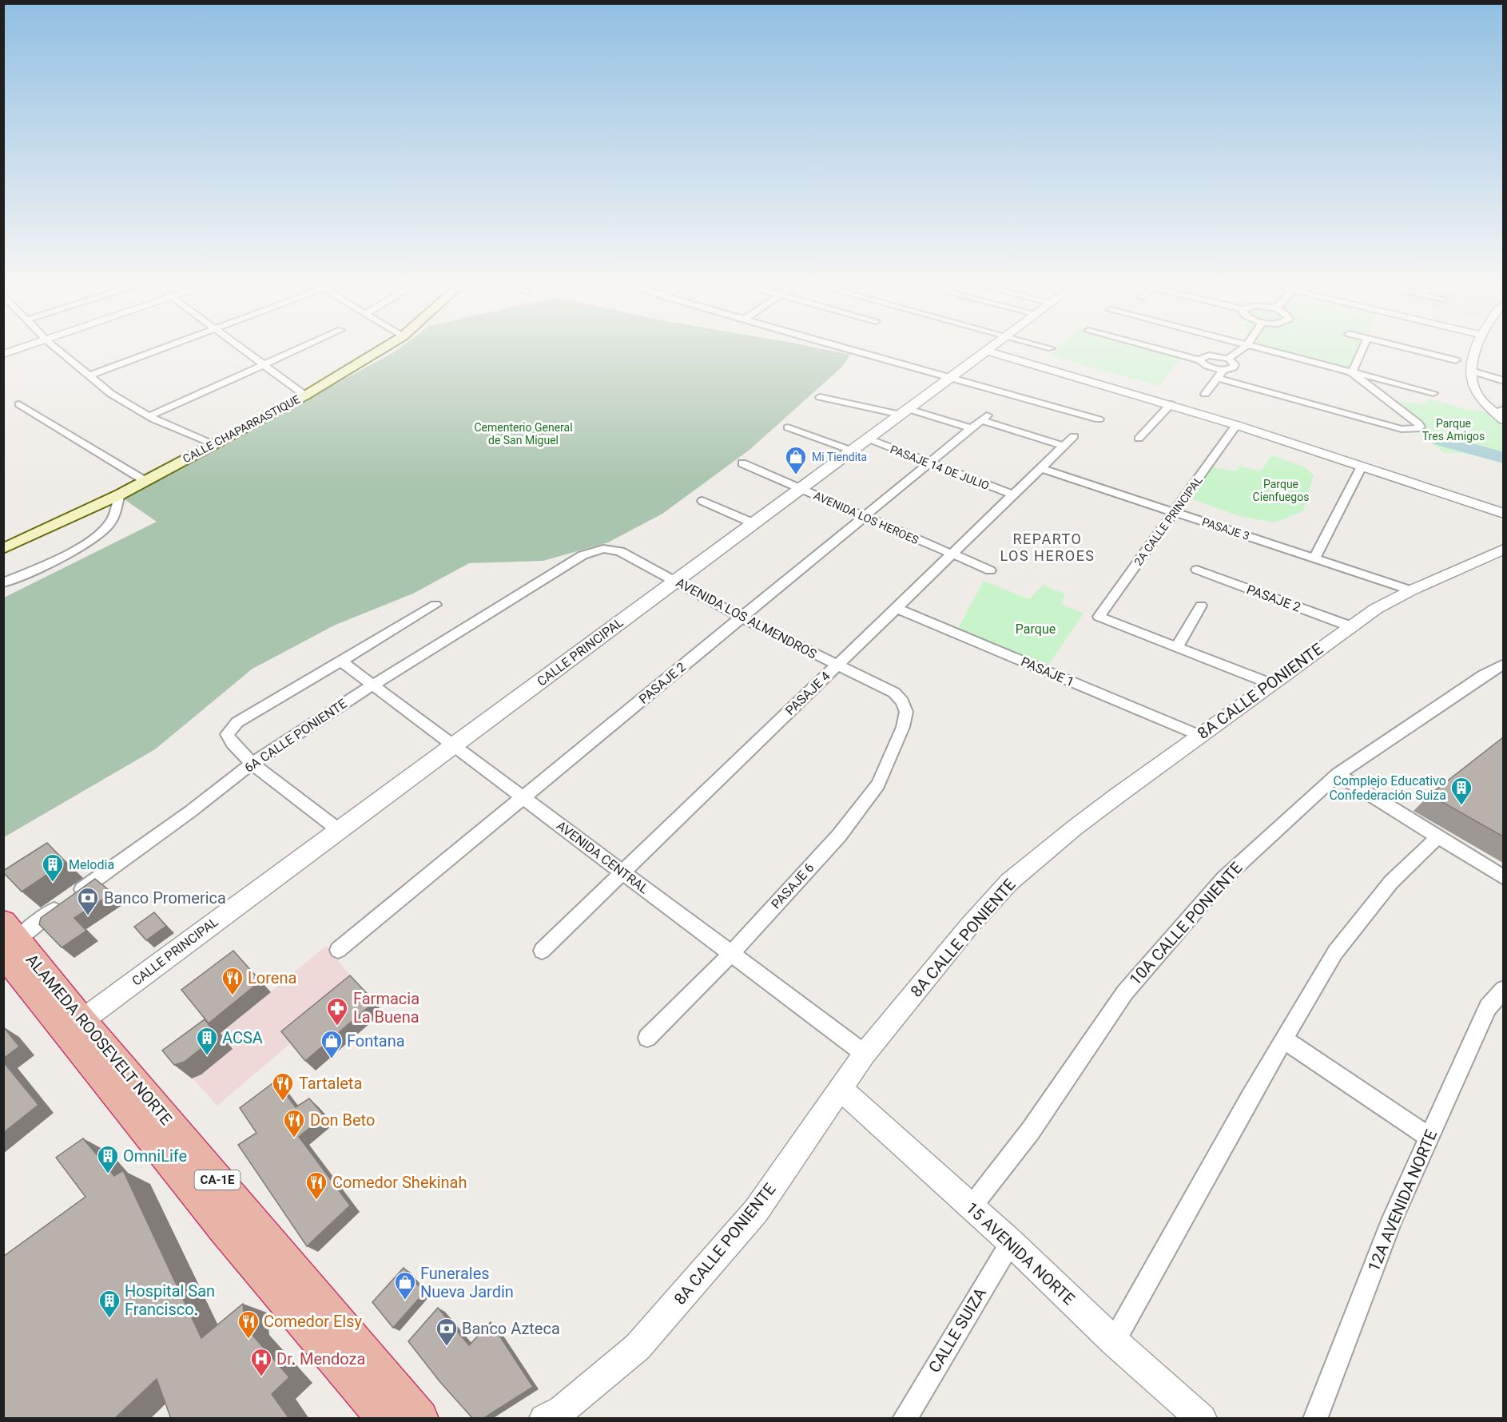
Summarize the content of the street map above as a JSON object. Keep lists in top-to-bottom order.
{
  "streets": {
    "highway": ["ALAMEDA ROOSEVELT NORTE", "CA-1E"],
    "main road": ["CALLE CHAPARRASTIQUE"],
    "street": [
      "PASAJE 14 DE JULIO",
      "AVENIDA LOS HEROES",
      "2A CALLE PRINCIPAL",
      "PASAJE 3",
      "PASAJE 2",
      "AVENIDA LOS ALMENDROS",
      "CALLE PRINCIPAL",
      "PASAJE 1",
      "8A CALLE PONIENTE",
      "PASAJE 4",
      "6A CALLE PONIENTE",
      "AVENIDA CENTRAL",
      "PASAJE 6",
      "10A CALLE PONIENTE",
      "12A AVENIDA NORTE",
      "15 AVENIDA NORTE",
      "CALLE SUIZA"
    ]
  },
  "crossings": [
    ["PASAJE 14 DE JULIO", "PASAJE 2"],
    ["PASAJE 14 DE JULIO", "CALLE PRINCIPAL"],
    ["PASAJE 14 DE JULIO", "PASAJE 4"],
    ["AVENIDA LOS HEROES", "PASAJE 2"],
    ["AVENIDA LOS HEROES", "CALLE PRINCIPAL"],
    ["AVENIDA LOS HEROES", "PASAJE 4"],
    ["2A CALLE PRINCIPAL", "PASAJE 3"],
    ["PASAJE 3", "8A CALLE PONIENTE"],
    ["PASAJE 3", "PASAJE 4"],
    ["PASAJE 2", "AVENIDA LOS ALMENDROS"],
    ["PASAJE 2", "8A CALLE PONIENTE"],
    ["PASAJE 2", "PASAJE 4"],
    ["PASAJE 2", "AVENIDA CENTRAL"],
    ["AVENIDA LOS ALMENDROS", "CALLE PRINCIPAL"],
    ["AVENIDA LOS ALMENDROS", "PASAJE 4"],
    ["AVENIDA LOS ALMENDROS", "6A CALLE PONIENTE"],
    ["AVENIDA LOS ALMENDROS", "PASAJE 6"],
    ["CALLE PRINCIPAL", "AVENIDA CENTRAL"],
    ["CALLE PRINCIPAL", "ALAMEDA ROOSEVELT NORTE"],
    ["PASAJE 1", "8A CALLE PONIENTE"],
    ["PASAJE 1", "PASAJE 4"],
    ["8A CALLE PONIENTE", "AVENIDA CENTRAL"],
    ["8A CALLE PONIENTE", "15 AVENIDA NORTE"],
    ["PASAJE 4", "AVENIDA CENTRAL"],
    ["6A CALLE PONIENTE", "AVENIDA CENTRAL"],
    ["6A CALLE PONIENTE", "ALAMEDA ROOSEVELT NORTE"],
    ["AVENIDA CENTRAL", "PASAJE 6"],
    ["10A CALLE PONIENTE", "15 AVENIDA NORTE"],
    ["15 AVENIDA NORTE", "CALLE SUIZA"]
  ],
  "districts": ["REPARTO LOS HEROES"],
  "parks": [
    "Parque Tres Amigos",
    "Cementerio General de San Miguel",
    "Parque Cienfuegos",
    "Parque"
  ],
  "places": {
    "shop": ["Mi Tiendita", "Fontana", "Funerales Nueva Jardin"],
    "building": [
      "Complejo Educativo Confederación Suiza",
      "Melodia",
      "ACSA",
      "OmniLife",
      "Hospital San Francisco."
    ],
    "bank": ["Banco Promerica", "Banco Azteca"],
    "restaurant": [
      "Lorena",
      "Tartaleta",
      "Don Beto",
      "Comedor Shekinah",
      "Comedor Elsy"
    ],
    "pharmacy": ["Farmacia La Buena"],
    "hospital": ["Dr. Mendoza"]
  }
}
